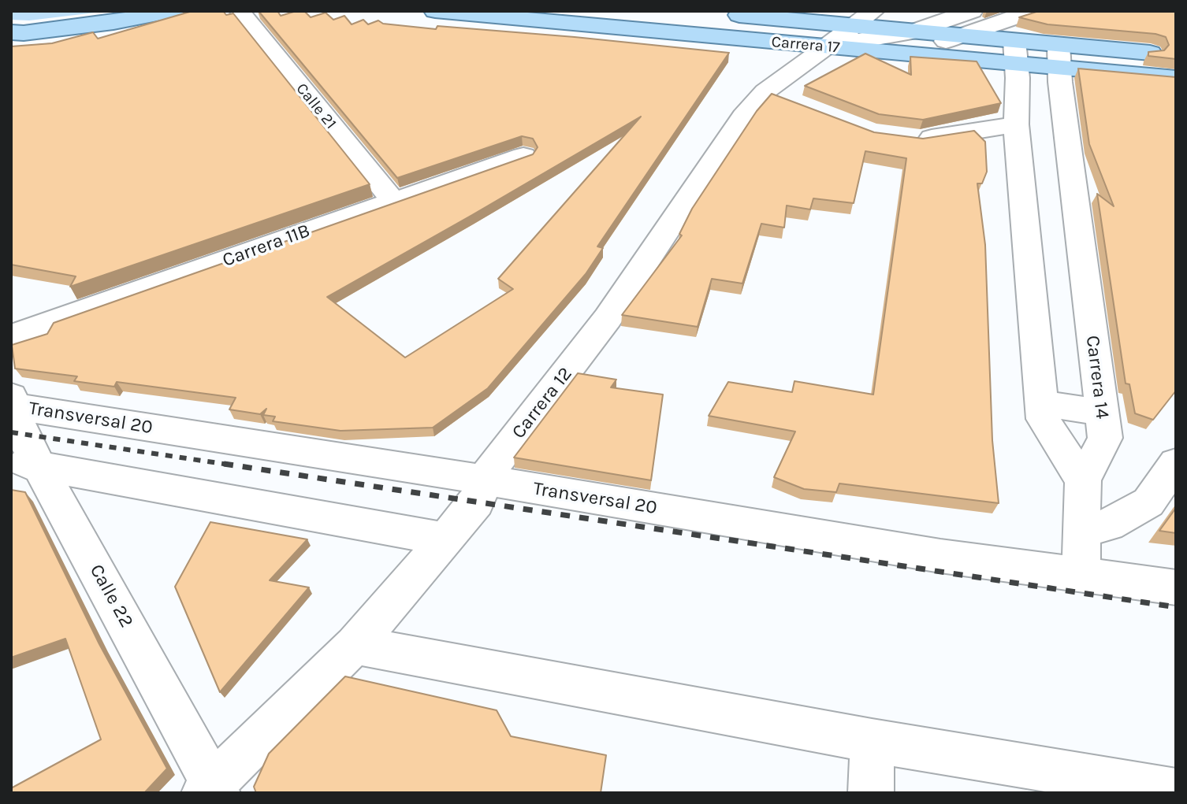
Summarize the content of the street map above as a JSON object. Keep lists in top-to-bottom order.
{
  "streets": {
    "main road": ["Carrera 17"],
    "street": [
      "Calle 21",
      "Carrera 11B",
      "Carrera 14",
      "Carrera 12",
      "Transversal 20",
      "Calle 22"
    ]
  },
  "crossings": [
    ["Carrera 17", "Carrera 14"],
    ["Carrera 17", "Carrera 12"],
    ["Calle 21", "Carrera 11B"],
    ["Carrera 12", "Transversal 20"],
    ["Carrera 12", "Calle 22"],
    ["Transversal 20", "Calle 22"]
  ]
}
